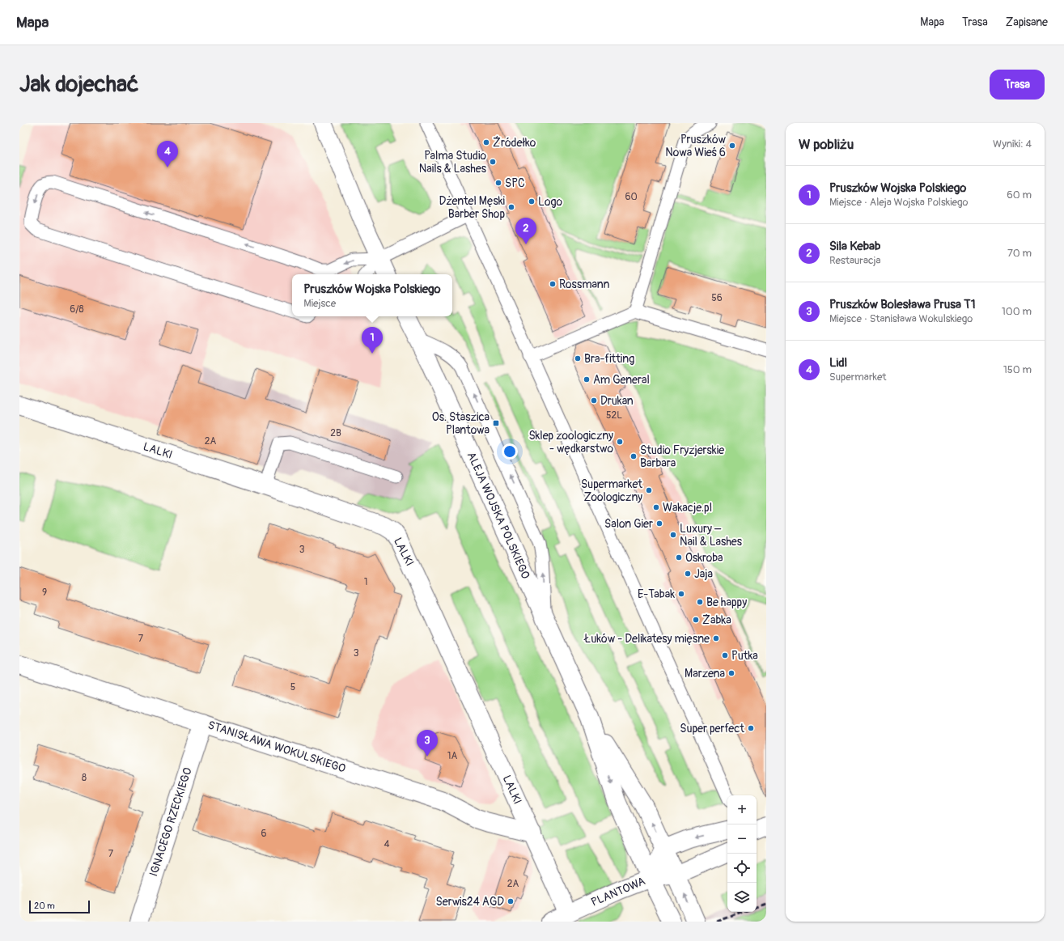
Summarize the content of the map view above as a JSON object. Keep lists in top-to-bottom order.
{
  "streets": {
    "street": [
      "LALKI",
      "ALEJA WOJSKA POLSKIEGO",
      "STANISŁAWA WOKULSKIEGO",
      "IGNACEGO RZECKIEGO",
      "PLANTOWA"
    ]
  },
  "crossings": [
    ["LALKI", "STANISŁAWA WOKULSKIEGO"],
    ["LALKI", "PLANTOWA"],
    ["ALEJA WOJSKA POLSKIEGO", "PLANTOWA"],
    ["STANISŁAWA WOKULSKIEGO", "IGNACEGO RZECKIEGO"]
  ],
  "places": {
    "other": [
      "Źródełko",
      "Pruszków Nowa Wieś 6",
      "Palma Studio Nails & Lashes",
      "SPC",
      "Logo",
      "Dżentel Męski Barber Shop",
      "Rossmann",
      "Bra-fitting",
      "Am General",
      "Drukan",
      "Sklep zoologiczny - wędkarstwo",
      "Studio Fryzjerskie Barbara",
      "Supermarket Zoologiczny",
      "Wakacje.pl",
      "Salon Gier",
      "Luxury – Nail & Lashes",
      "Oskroba",
      "Jaja",
      "E-Tabak",
      "Be happy",
      "Żabka",
      "Łuków - Delikatesy mięsne",
      "Putka",
      "Marzena",
      "Super perfect",
      "Serwis24 AGD"
    ],
    "transit": ["Os. Staszica Plantowa"]
  },
  "house_numbers": [
    "60",
    "56",
    "6/8",
    "52L",
    "2B",
    "2A",
    "3",
    "1",
    "9",
    "7",
    "3",
    "5",
    "1A",
    "8",
    "6",
    "4",
    "7",
    "2A"
  ],
  "scale_bar": "20 m",
  "page": {
    "header": "Mapa",
    "nav": ["Mapa", "Trasa", "Zapisane"],
    "buttons": "Trasa",
    "title": "Jak dojechać",
    "heading": ["W pobliżu", "Wyniki: 4"],
    "pins": [
      "4",
      "2",
      "1",
      "3"
    ],
    "list": [
      {
        "mark": "1",
        "name": "Pruszków Wojska Polskiego",
        "note": "Miejsce · Aleja Wojska Polskiego",
        "value": "60 m"
      },
      {
        "mark": "2",
        "name": "Sila Kebab",
        "note": "Restauracja",
        "value": "70 m"
      },
      {
        "mark": "3",
        "name": "Pruszków Bolesława Prusa T1",
        "note": "Miejsce · Stanisława Wokulskiego",
        "value": "100 m"
      },
      {
        "mark": "4",
        "name": "Lidl",
        "note": "Supermarket",
        "value": "150 m"
      }
    ],
    "popup": ["Pruszków Wojska Polskiego", "Miejsce"],
    "map_buttons": ["+", "−"],
    "scale": "20 m"
  }
}
